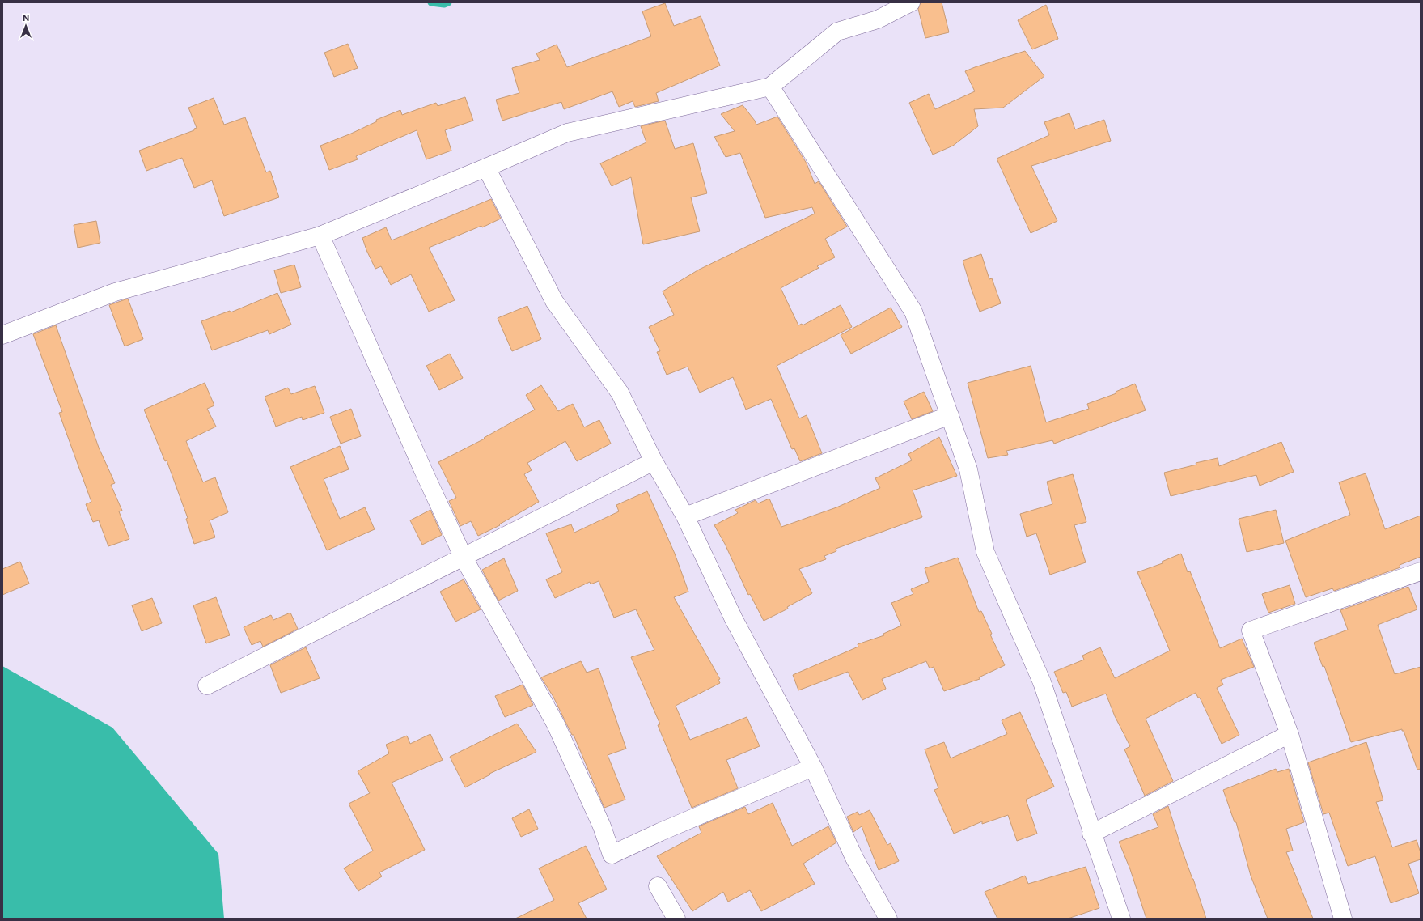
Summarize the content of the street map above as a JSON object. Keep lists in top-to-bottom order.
{
  "north": "top"
}
